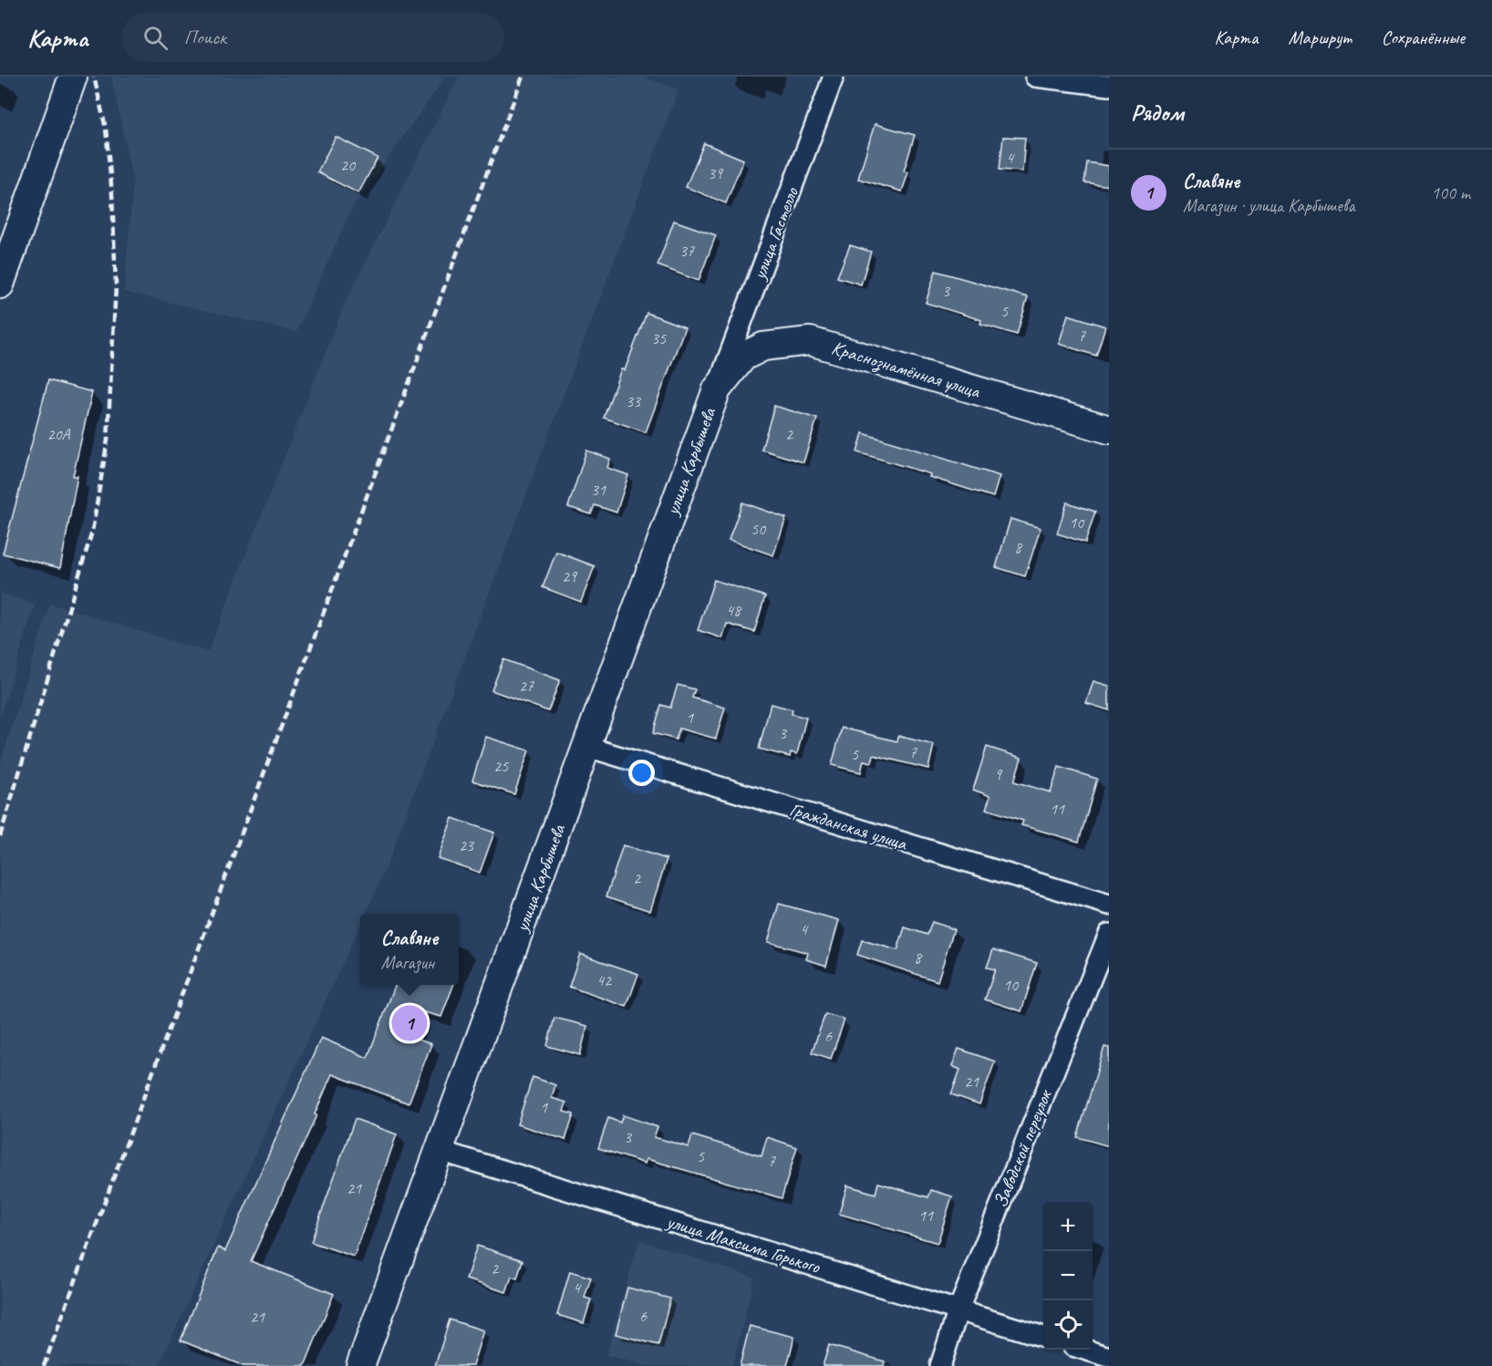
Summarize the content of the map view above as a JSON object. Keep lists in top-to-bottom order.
{
  "streets": {
    "main road": ["Краснознамённая улица", "улица Карбышева"],
    "street": [
      "улица Гастелло",
      "Гражданская улица",
      "Заводской переулок",
      "улица Максима Горького"
    ]
  },
  "crossings": [
    ["улица Гастелло", "Краснознамённая улица"],
    ["улица Гастелло", "улица Карбышева"],
    ["Краснознамённая улица", "улица Карбышева"],
    ["улица Карбышева", "Гражданская улица"],
    ["улица Карбышева", "улица Максима Горького"],
    ["Заводской переулок", "улица Максима Горького"]
  ],
  "house_numbers": [
    "4",
    "20",
    "39",
    "37",
    "3",
    "5",
    "7",
    "35",
    "33",
    "20А",
    "2",
    "31",
    "10",
    "50",
    "8",
    "29",
    "48",
    "27",
    "1",
    "3",
    "7",
    "5",
    "25",
    "9",
    "11",
    "23",
    "2",
    "4",
    "8",
    "42",
    "10",
    "6",
    "21",
    "1",
    "3",
    "5",
    "7",
    "21",
    "11",
    "2",
    "4",
    "6",
    "21"
  ],
  "page": {
    "header": "Карта",
    "search": "Поиск",
    "nav": ["Карта", "Маршрут", "Сохранённые"],
    "heading": "Рядом",
    "list": [
      {
        "mark": "1",
        "name": "Славяне",
        "note": "Магазин · улица Карбышева",
        "value": "100 m"
      }
    ],
    "popup": ["Славяне", "Магазин"],
    "pins": "1",
    "map_buttons": ["+", "−"]
  }
}
